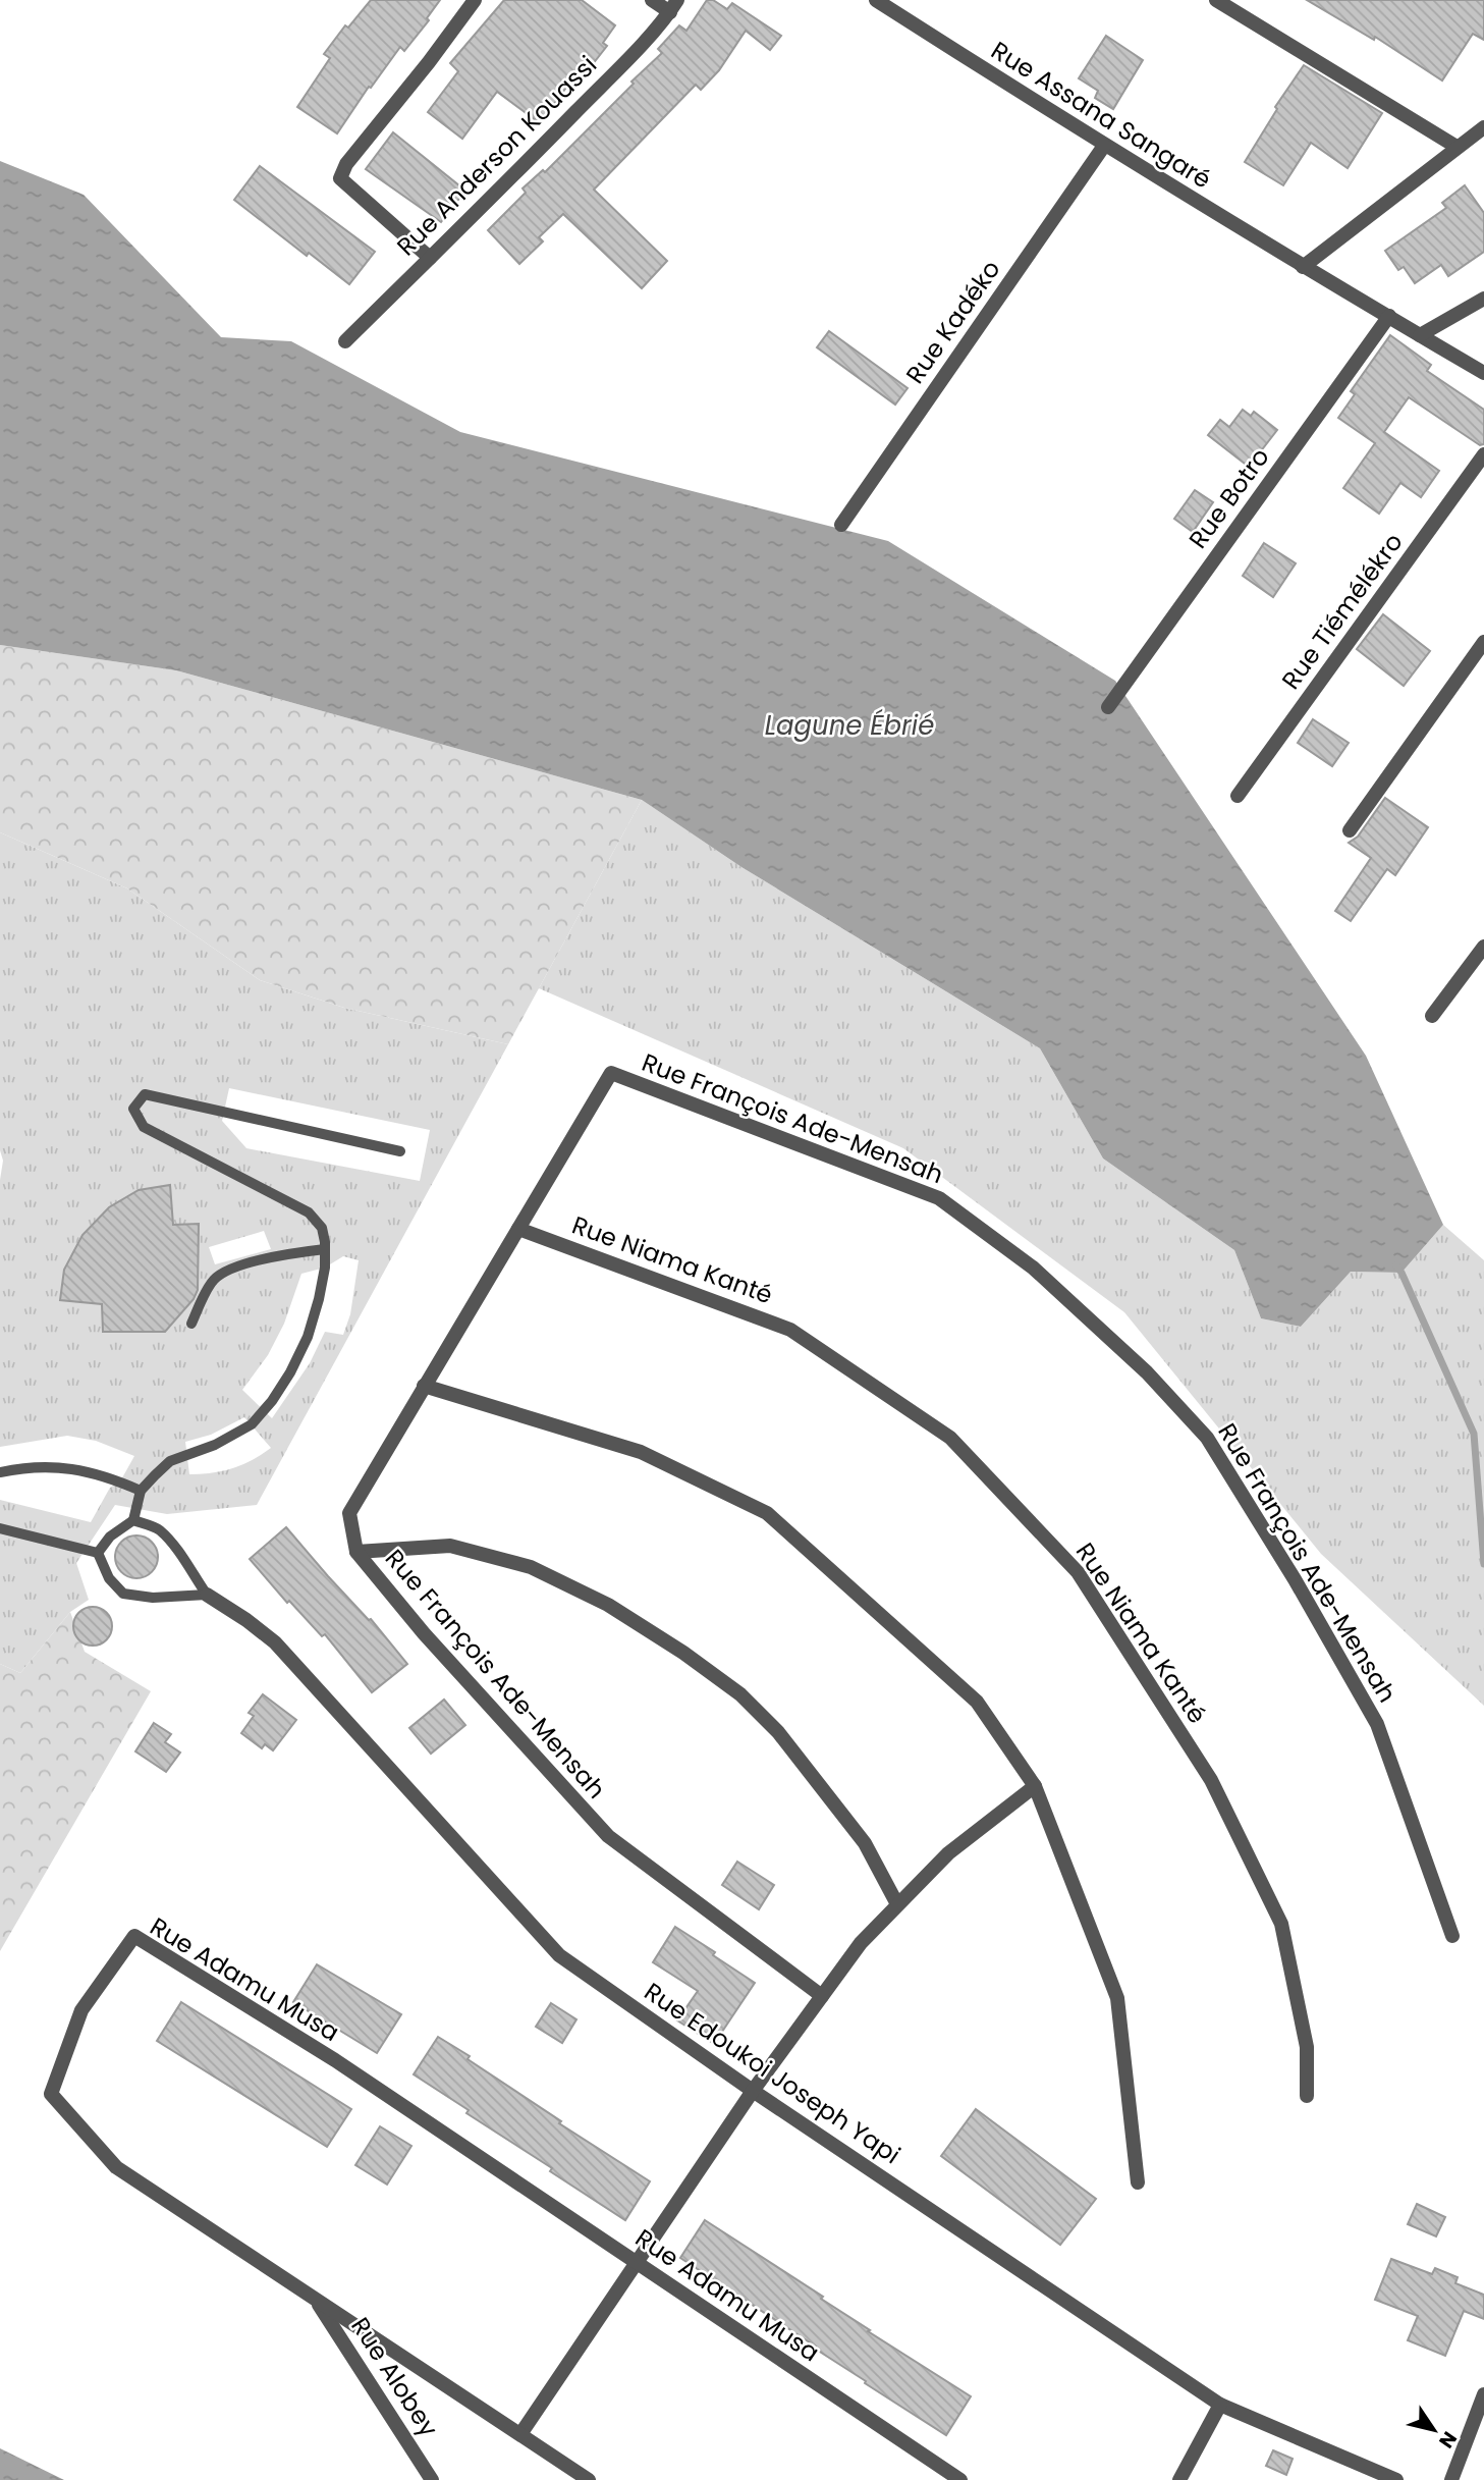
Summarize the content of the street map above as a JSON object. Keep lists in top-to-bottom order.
{
  "streets": {
    "street": [
      "Rue Assana Sangaré",
      "Rue Anderson Kouassi",
      "Rue Kadéko",
      "Rue Botro",
      "Rue Tiémélékro",
      "Rue François Ade-Mensah",
      "Rue Niama Kanté",
      "Rue Adamu Musa",
      "Rue Edoukoi Joseph Yapi",
      "Rue Alobey"
    ]
  },
  "crossings": [
    ["Rue Assana Sangaré", "Rue Kadéko"],
    ["Rue Assana Sangaré", "Rue Botro"],
    ["Rue François Ade-Mensah", "Rue Niama Kanté"],
    ["Rue Adamu Musa", "Rue Alobey"]
  ],
  "water": ["Lagune Ébrié"],
  "north": "bottom right"
}
